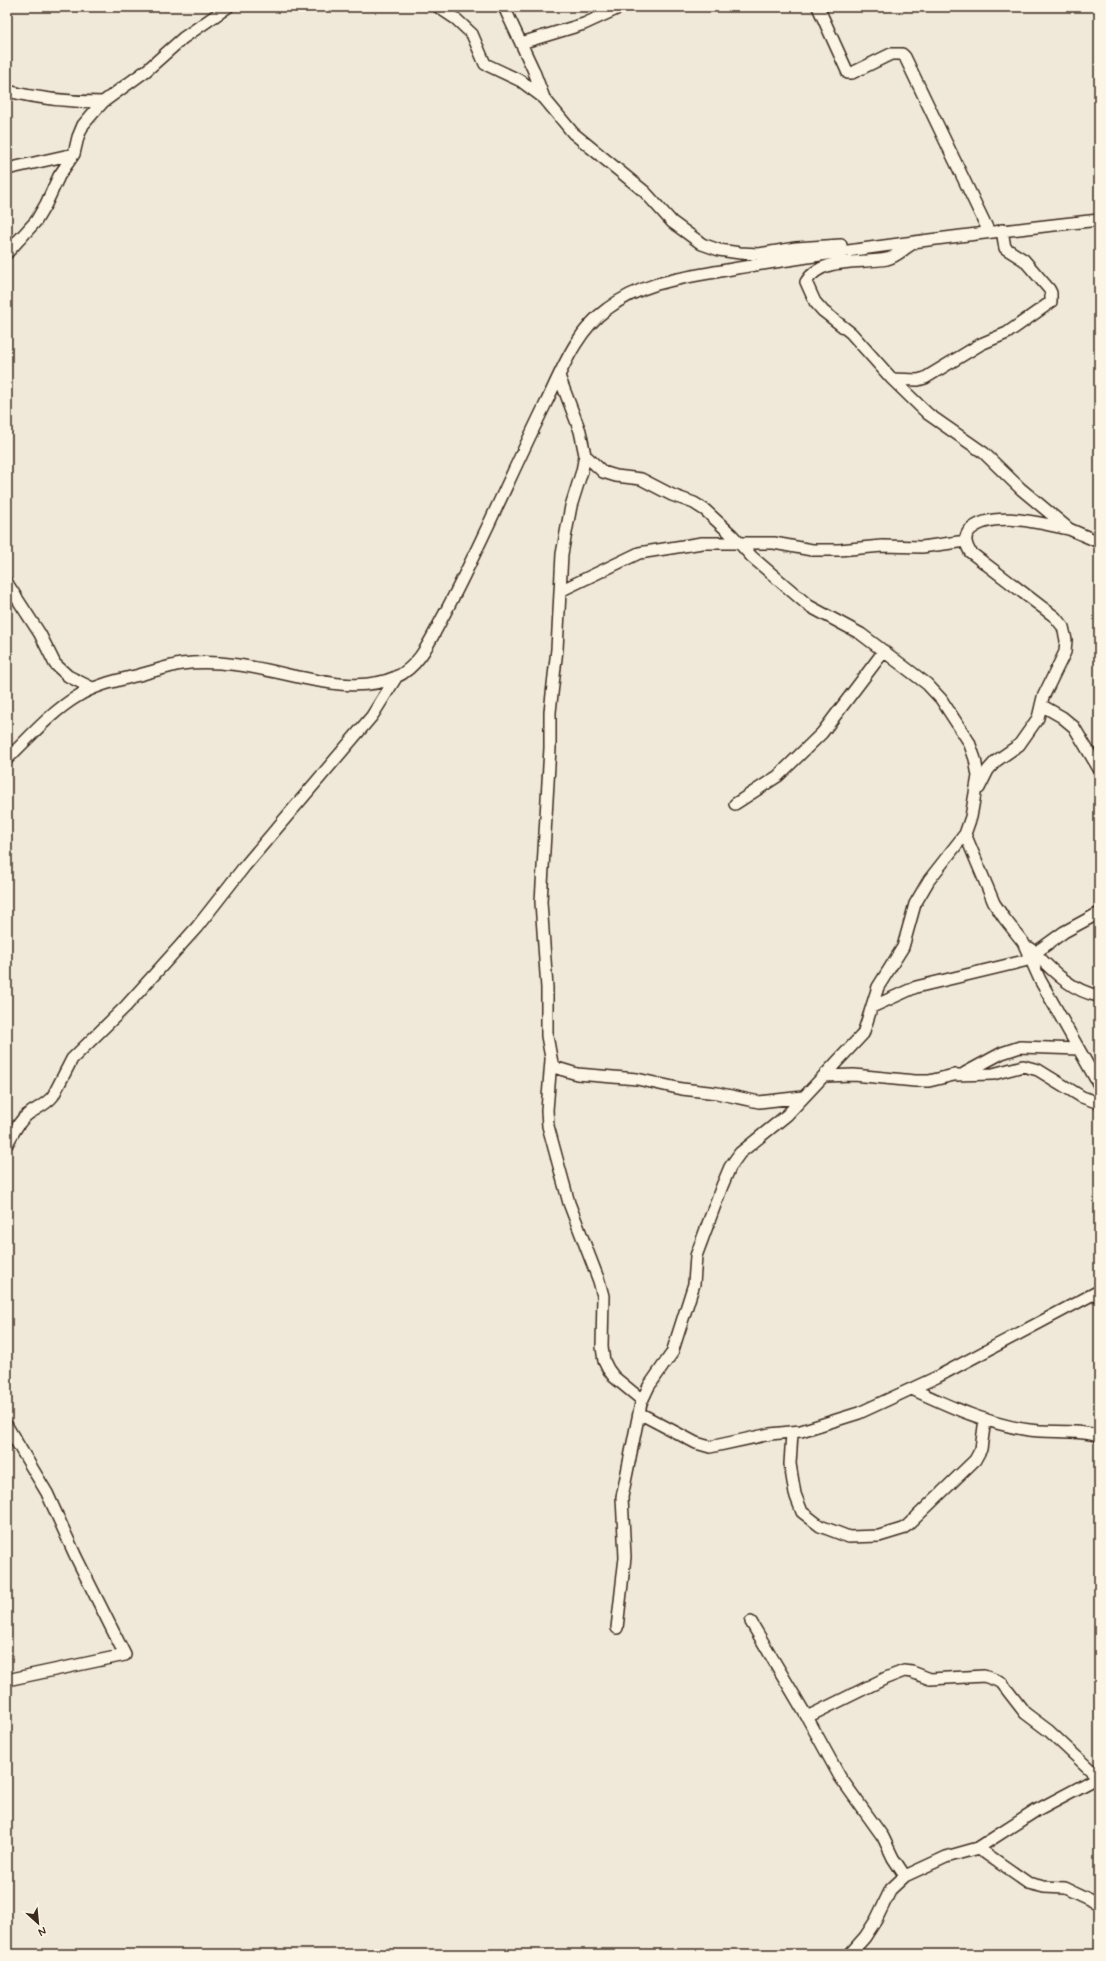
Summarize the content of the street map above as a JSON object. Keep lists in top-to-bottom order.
{
  "north": "bottom right"
}
